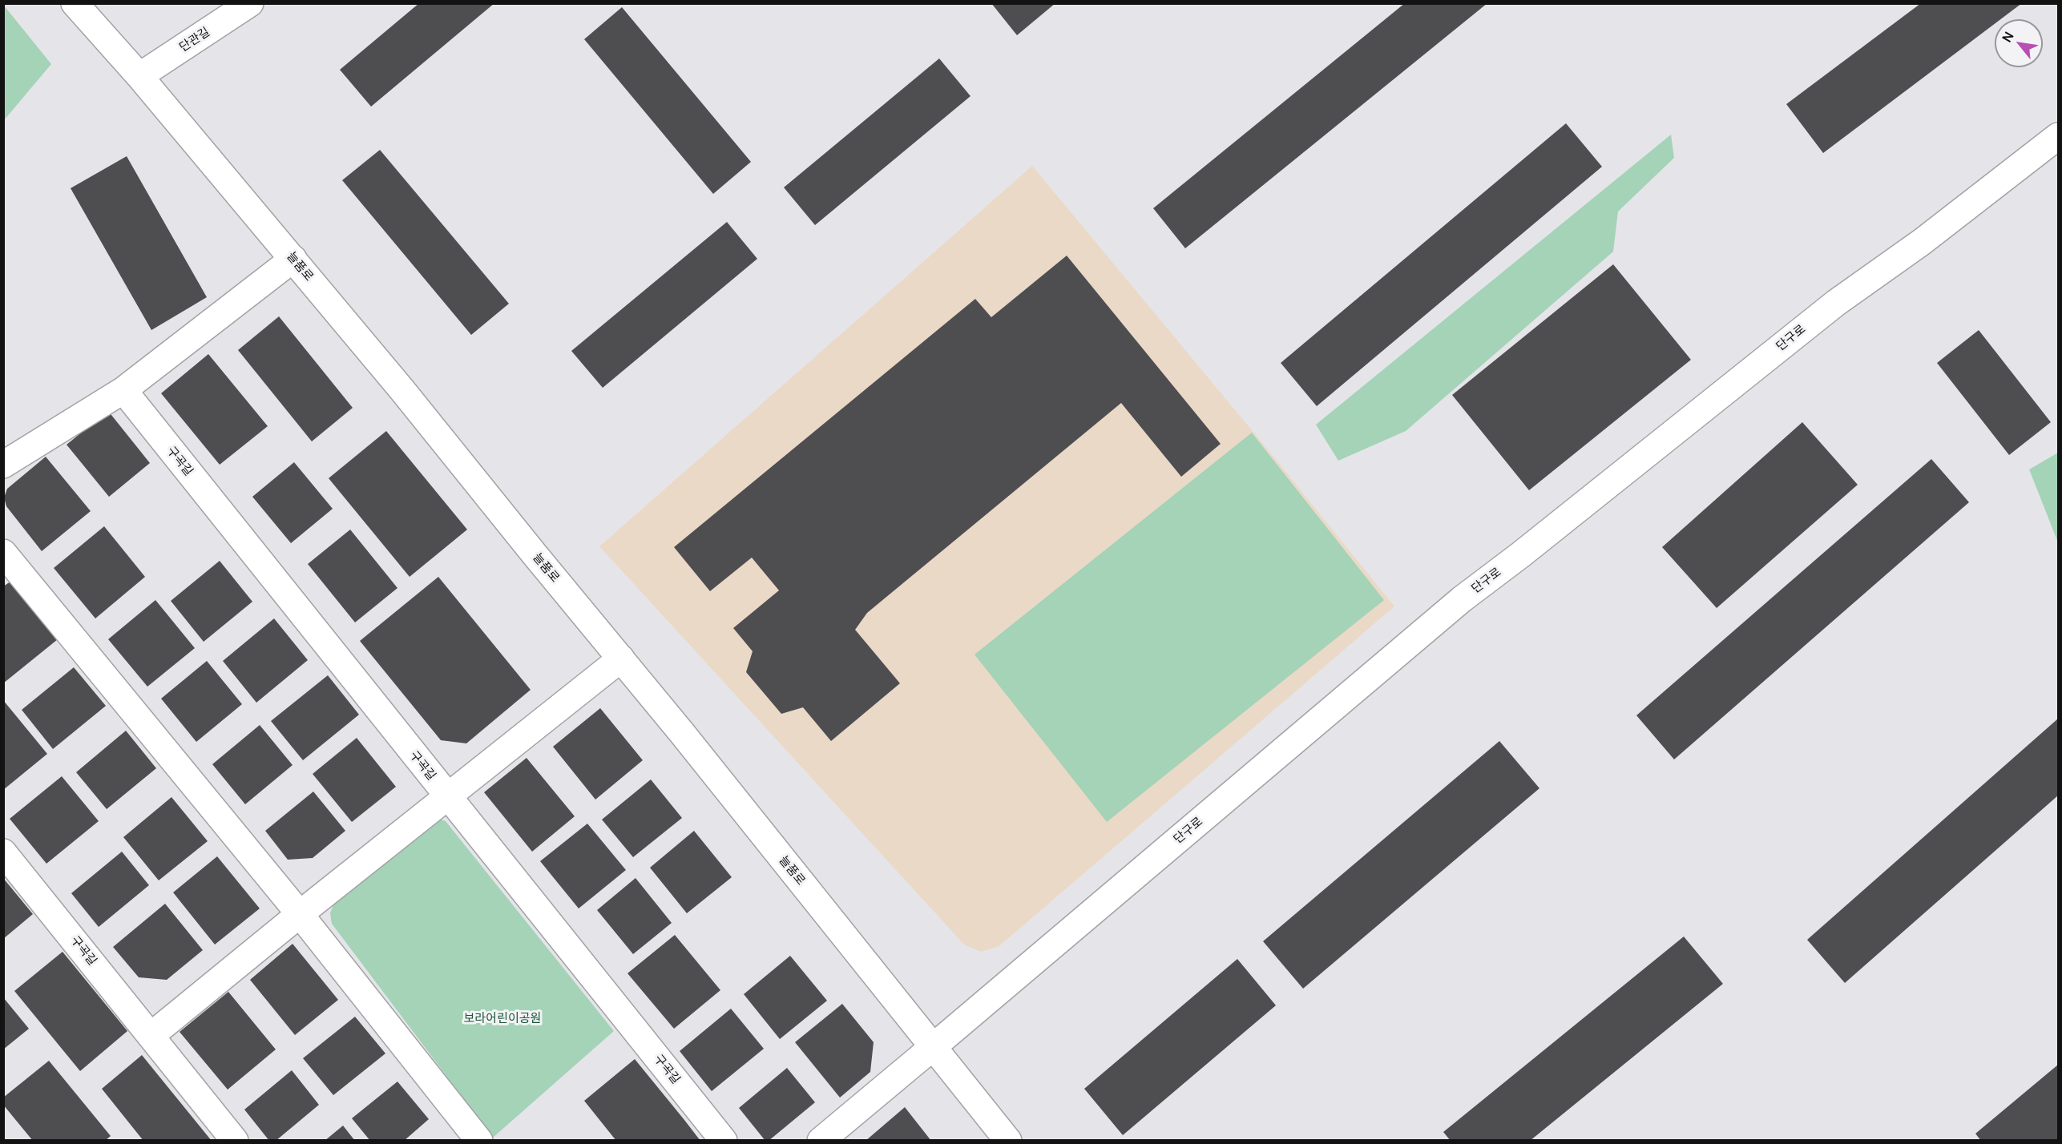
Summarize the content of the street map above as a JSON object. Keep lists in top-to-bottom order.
{
  "streets": {
    "street": [
      "단관길",
      "늘품로",
      "단구로",
      "구곡길"
    ]
  },
  "crossings": [
    ["단관길", "늘품로"],
    ["늘품로", "단구로"]
  ],
  "parks": ["보라어린이공원"],
  "north": "top left"
}
